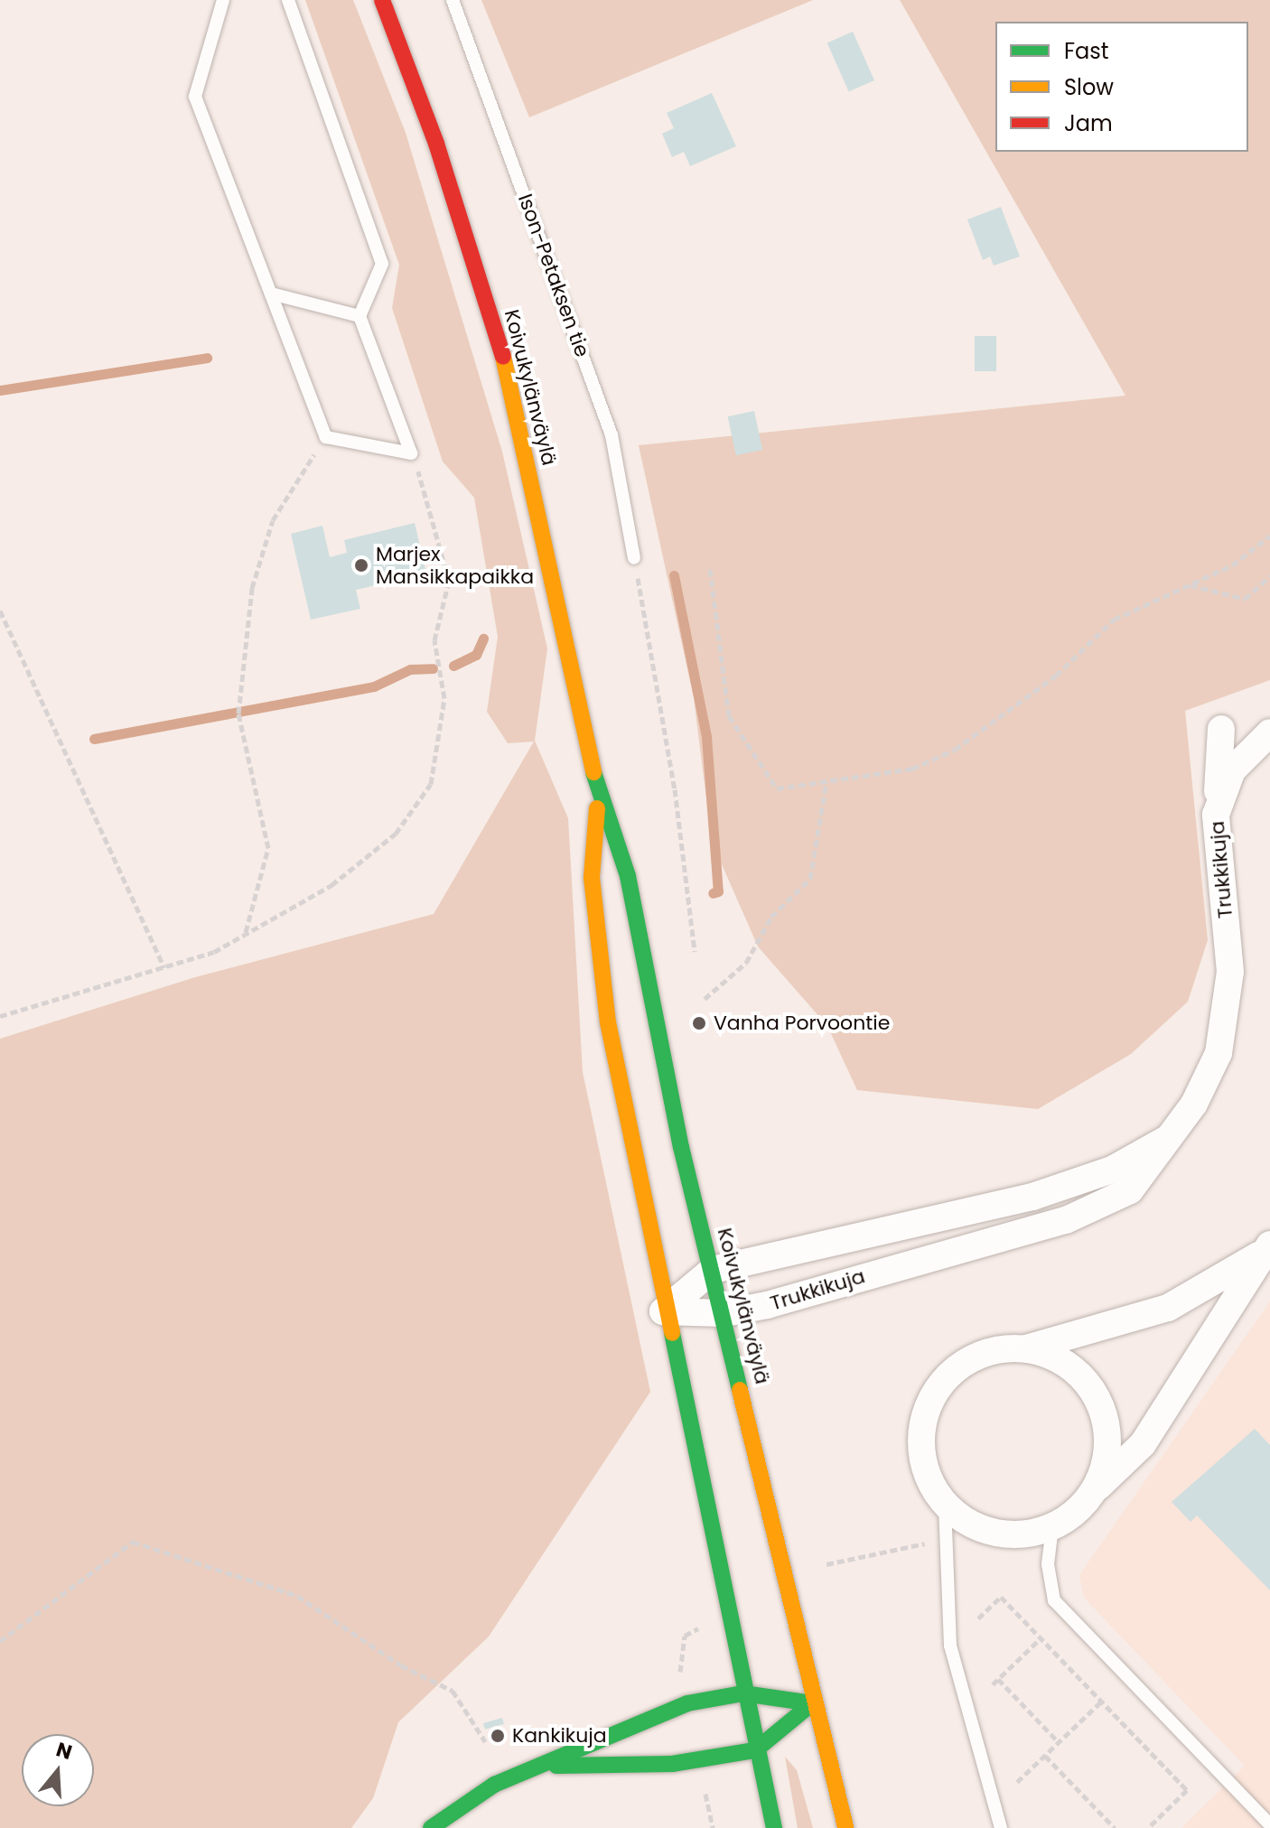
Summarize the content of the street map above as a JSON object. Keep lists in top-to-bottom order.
{
  "streets": {
    "main road": ["Koivukylänväylä"],
    "street": ["Trukkikuja"],
    "lane": ["Ison-Petaksen tie"]
  },
  "crossings": [
    ["Koivukylänväylä", "Trukkikuja"]
  ],
  "places": ["Marjex Mansikkapaikka", "Vanha Porvoontie", "Kankikuja"],
  "legend": ["Fast", "Slow", "Jam"],
  "north": "top"
}
